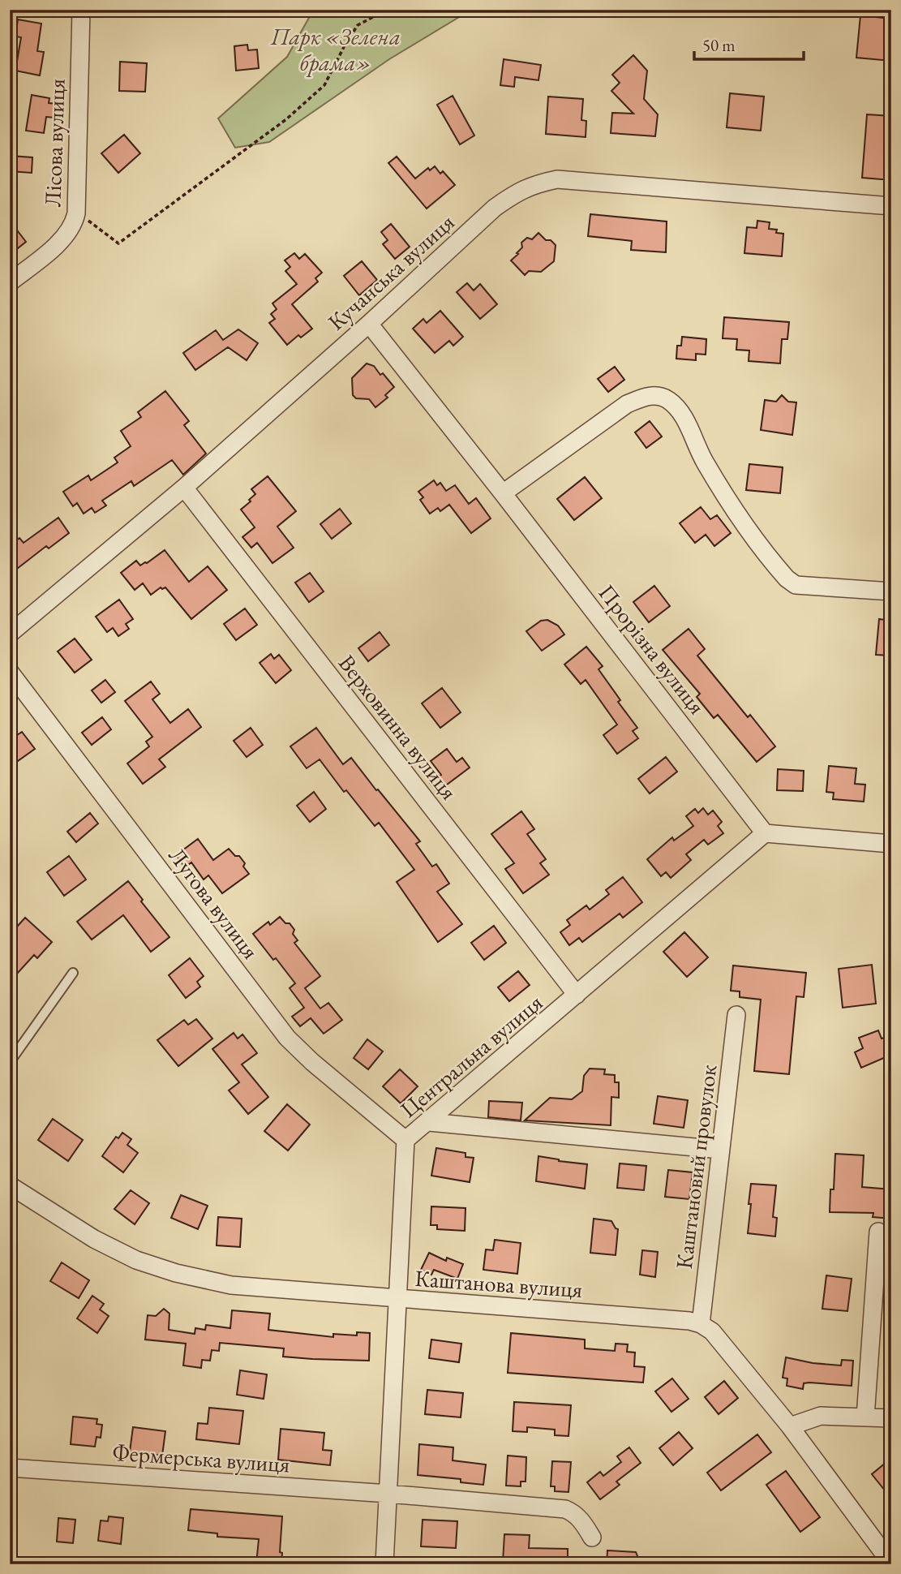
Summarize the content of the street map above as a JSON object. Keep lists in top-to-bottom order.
{
  "streets": {
    "street": [
      "Лісова вулиця",
      "Кучанська вулиця",
      "Прорізна вулиця",
      "Верховинна вулиця",
      "Лугова вулиця",
      "Центральна вулиця",
      "Каштановий провулок",
      "Каштанова вулиця",
      "Фермерська вулиця"
    ]
  },
  "crossings": [
    ["Кучанська вулиця", "Прорізна вулиця"],
    ["Кучанська вулиця", "Верховинна вулиця"],
    ["Прорізна вулиця", "Центральна вулиця"],
    ["Верховинна вулиця", "Центральна вулиця"],
    ["Лугова вулиця", "Центральна вулиця"],
    ["Центральна вулиця", "Каштанова вулиця"],
    ["Центральна вулиця", "Фермерська вулиця"],
    ["Каштановий провулок", "Каштанова вулиця"]
  ],
  "parks": ["Парк «Зелена брама»"],
  "scale_bar": "50 m"
}
